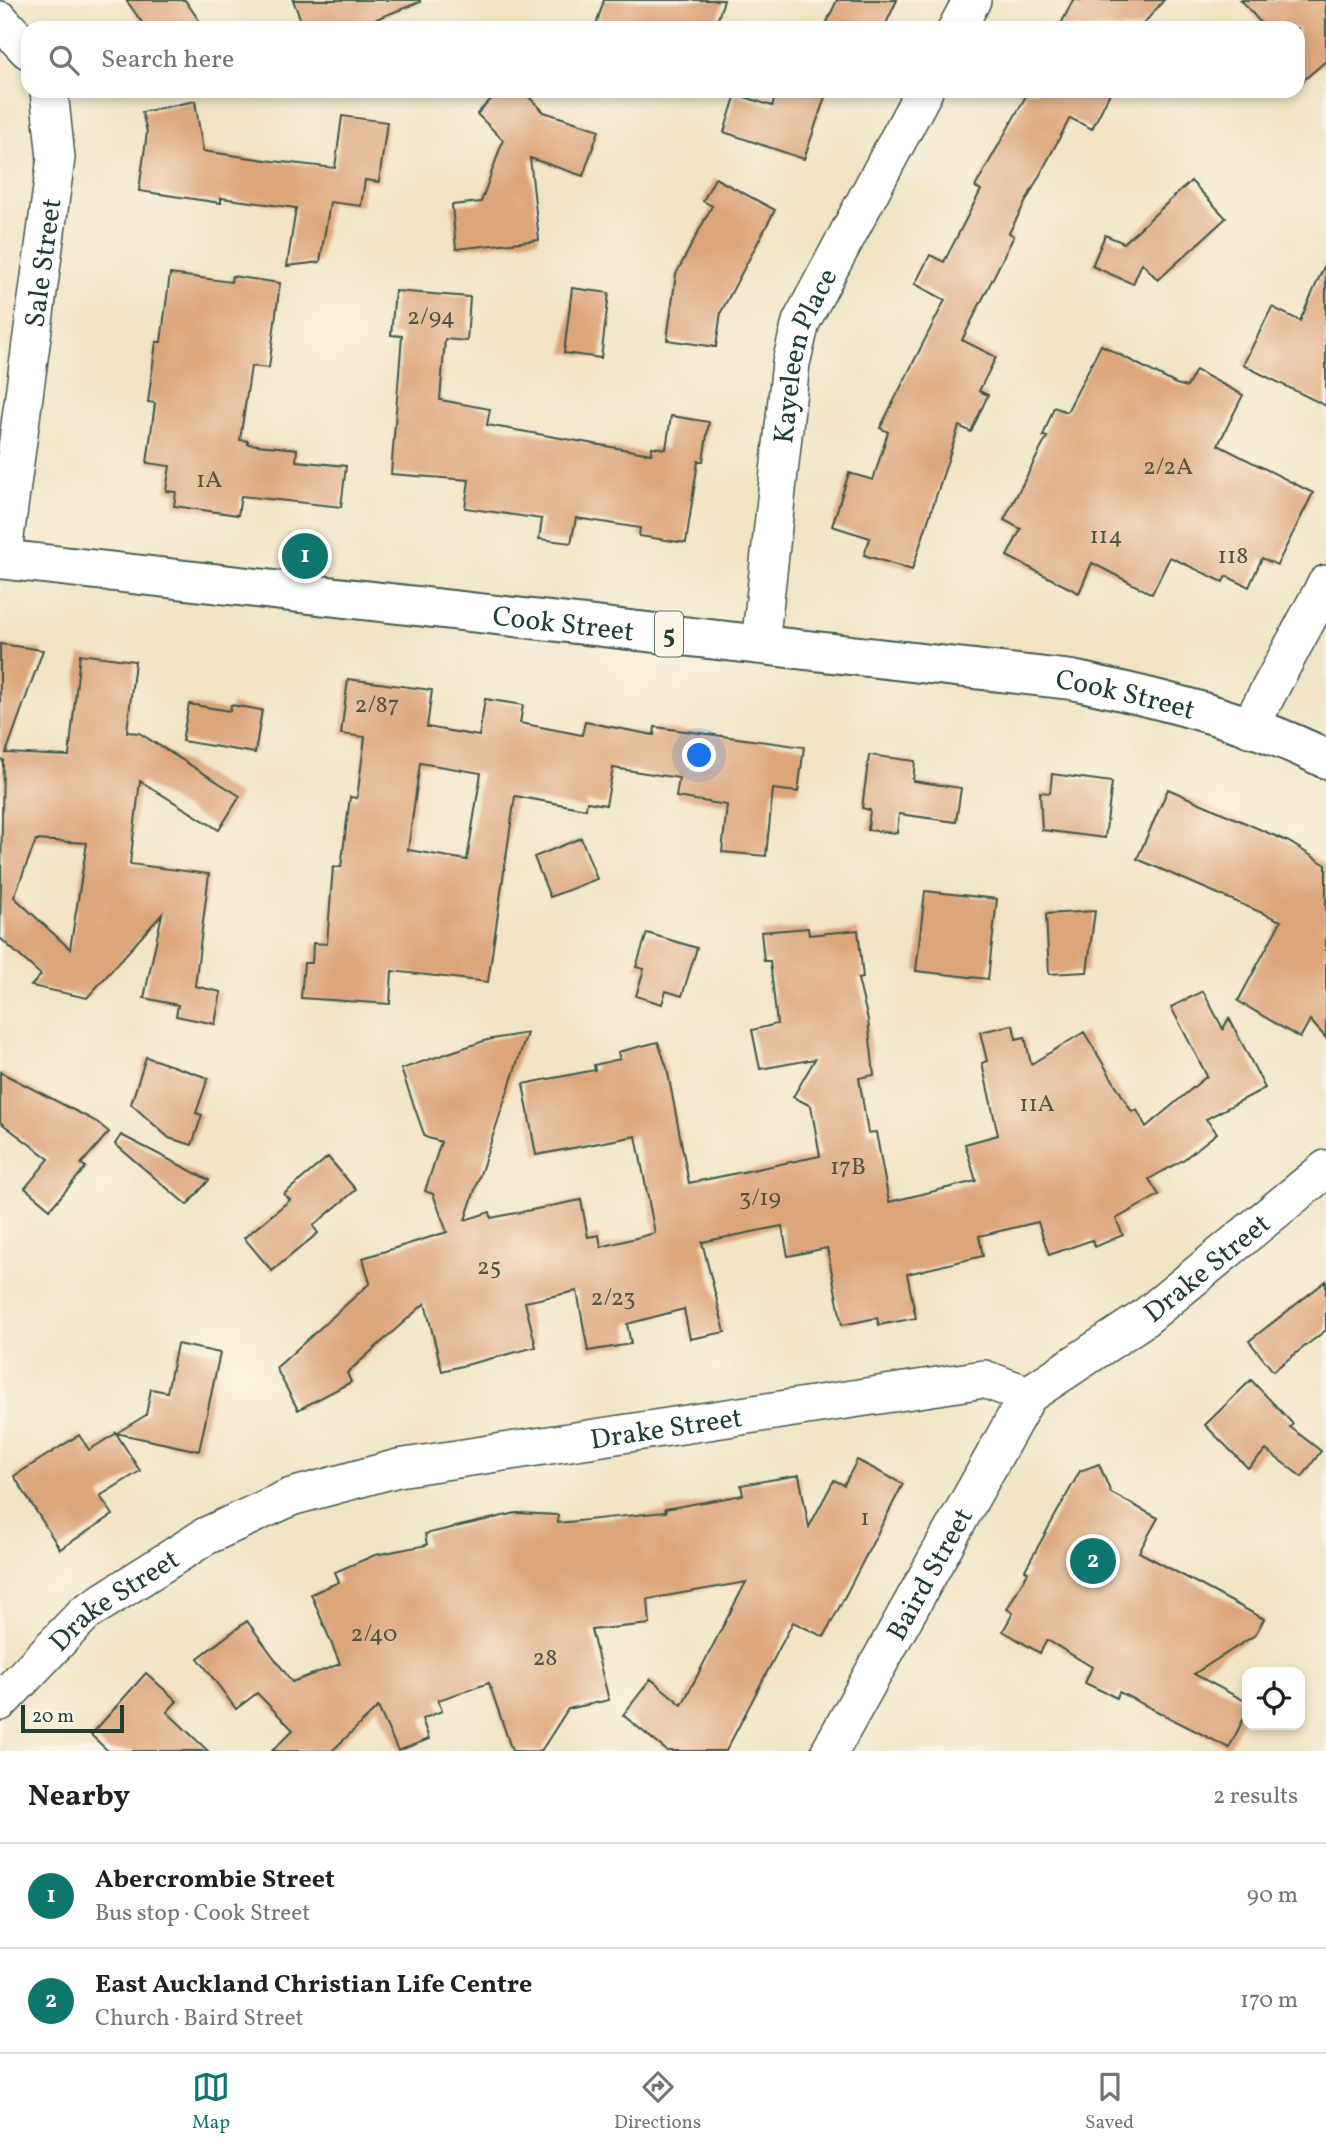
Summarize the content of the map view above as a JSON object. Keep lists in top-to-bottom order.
{
  "streets": {
    "main road": ["Cook Street", "5"],
    "street": [
      "Sale Street",
      "Kayeleen Place",
      "Drake Street",
      "Baird Street"
    ]
  },
  "crossings": [
    ["Sale Street", "Cook Street"],
    ["Kayeleen Place", "Cook Street"],
    ["Drake Street", "Baird Street"]
  ],
  "house_numbers": [
    "2/94",
    "2/2A",
    "1A",
    "114",
    "118",
    "2/87",
    "11A",
    "17B",
    "3/19",
    "25",
    "2/23",
    "1",
    "2/40",
    "28"
  ],
  "scale_bar": "20 m",
  "page": {
    "search": "Search here",
    "pins": ["1", "2"],
    "scale": "20 m",
    "heading": ["Nearby", "2 results"],
    "list": [
      {
        "mark": "1",
        "name": "Abercrombie Street",
        "note": "Bus stop · Cook Street",
        "value": "90 m"
      },
      {
        "mark": "2",
        "name": "East Auckland Christian Life Centre",
        "note": "Church · Baird Street",
        "value": "170 m"
      }
    ],
    "nav": ["Map", "Directions", "Saved"]
  }
}
